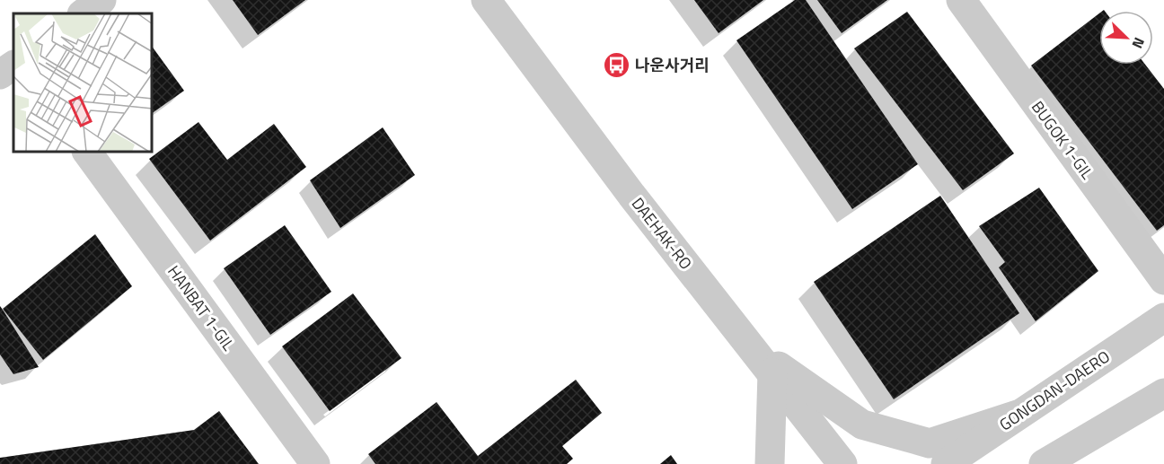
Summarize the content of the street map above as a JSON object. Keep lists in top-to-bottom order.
{
  "streets": {
    "street": [
      "BUGOK 1-GIL",
      "DAEHAK-RO",
      "HANBAT 1-GIL",
      "GONGDAN-DAERO"
    ]
  },
  "places": {
    "bus stop": ["나운사거리"]
  },
  "north": "bottom right"
}
